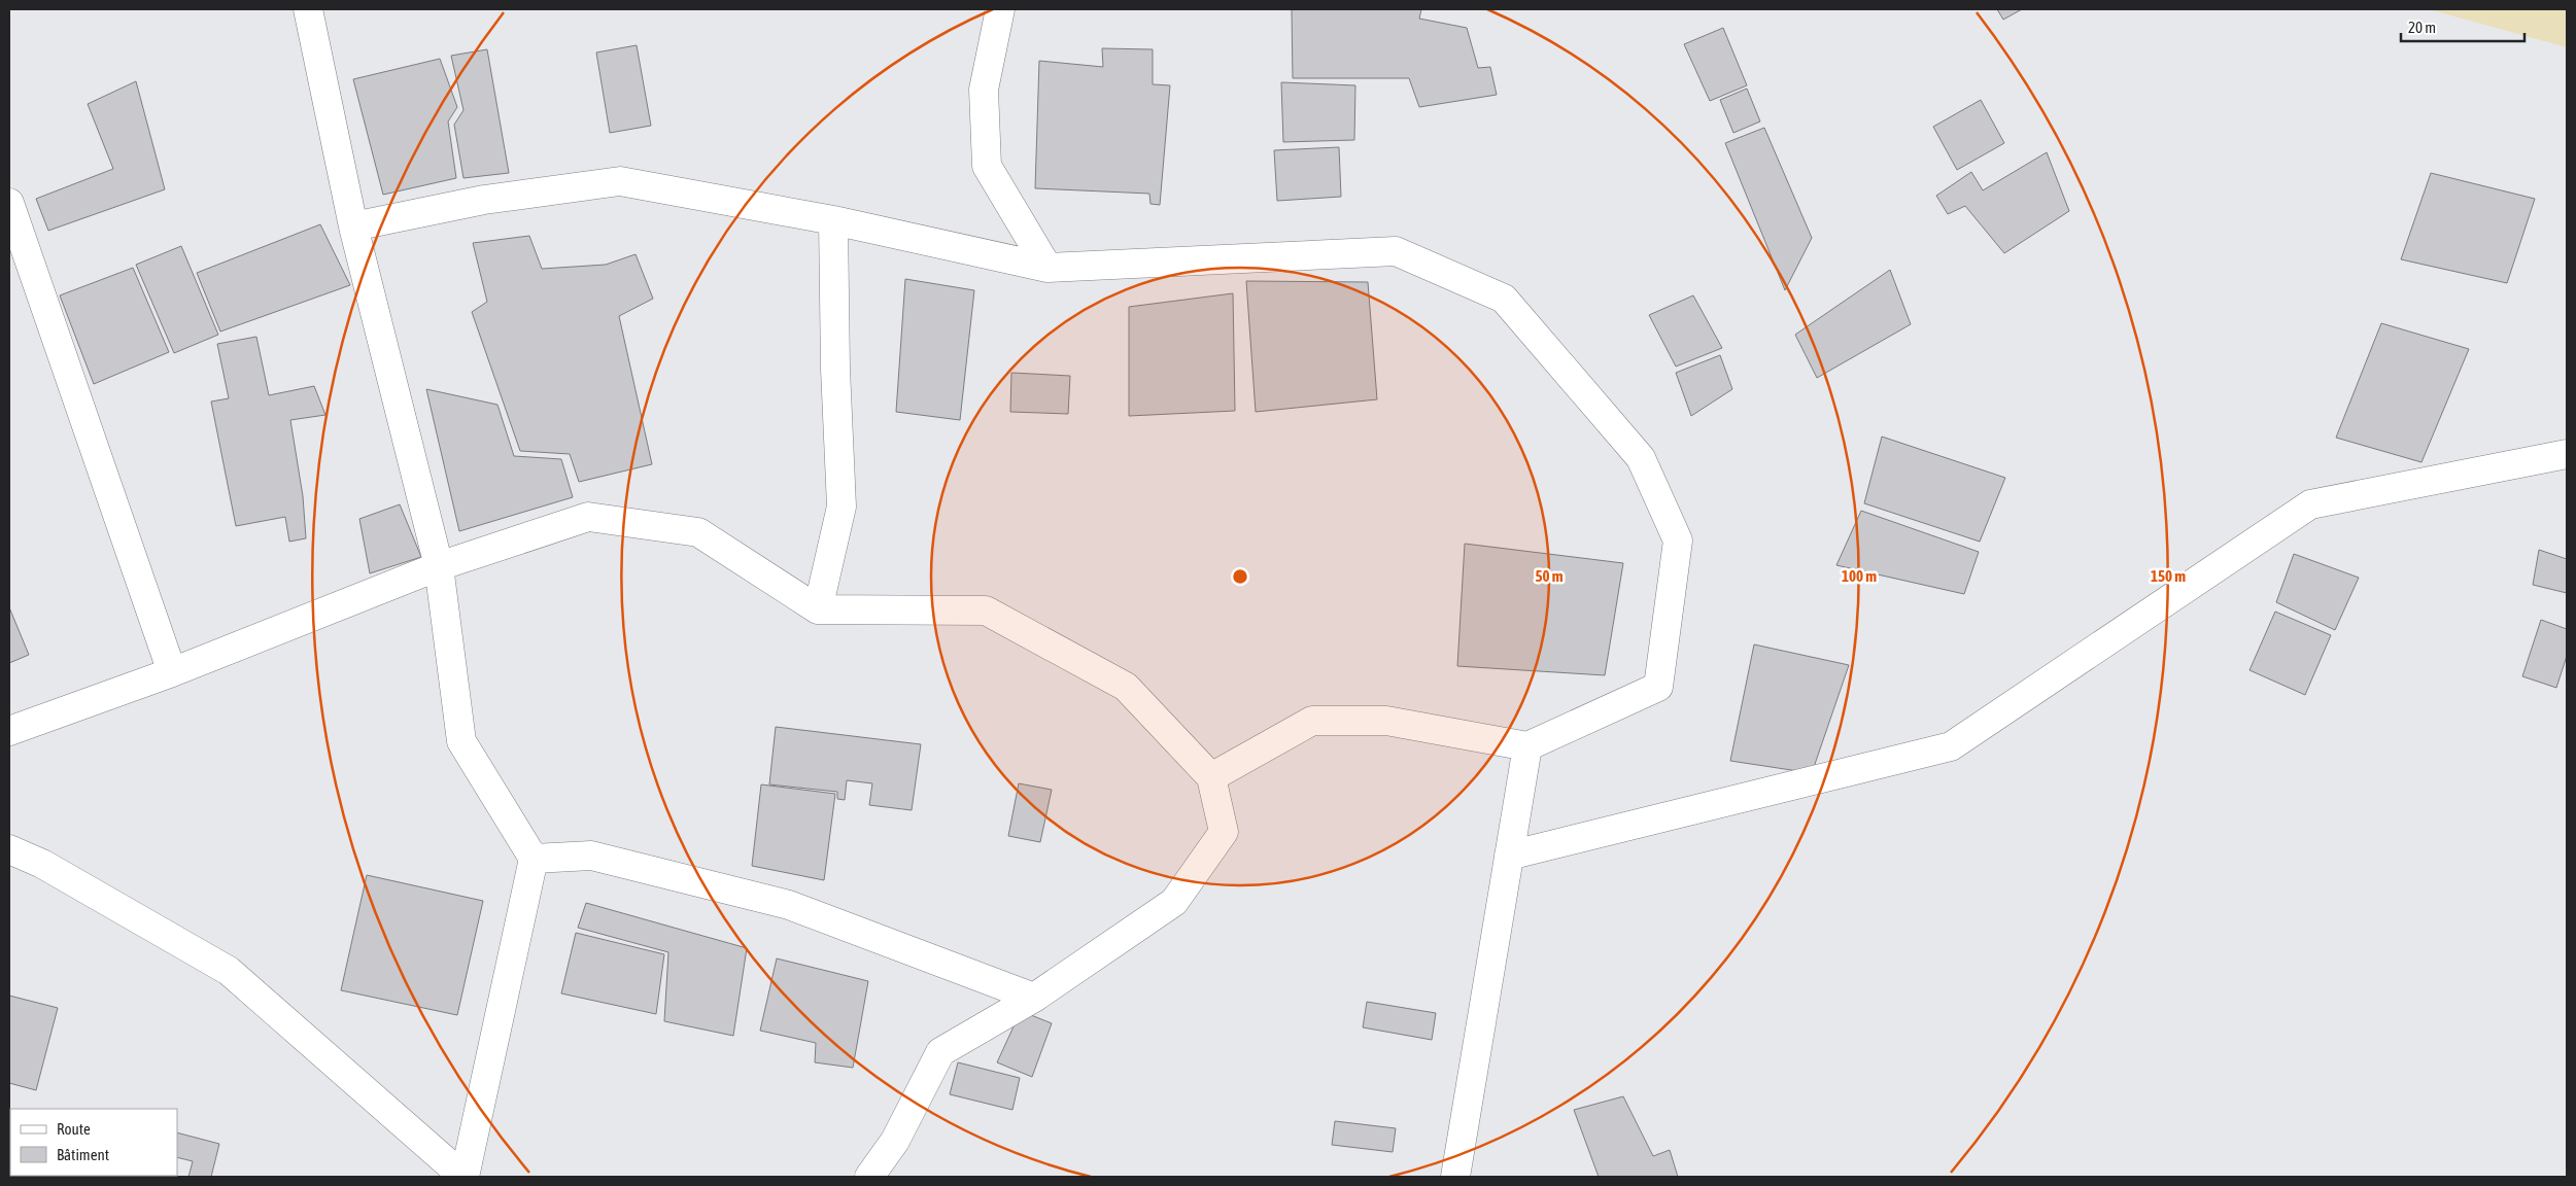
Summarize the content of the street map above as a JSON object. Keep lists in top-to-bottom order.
{
  "legend": ["Route", "Bâtiment"],
  "scale_bar": "20 m",
  "rings": ["50 m", "100 m", "150 m"]
}
